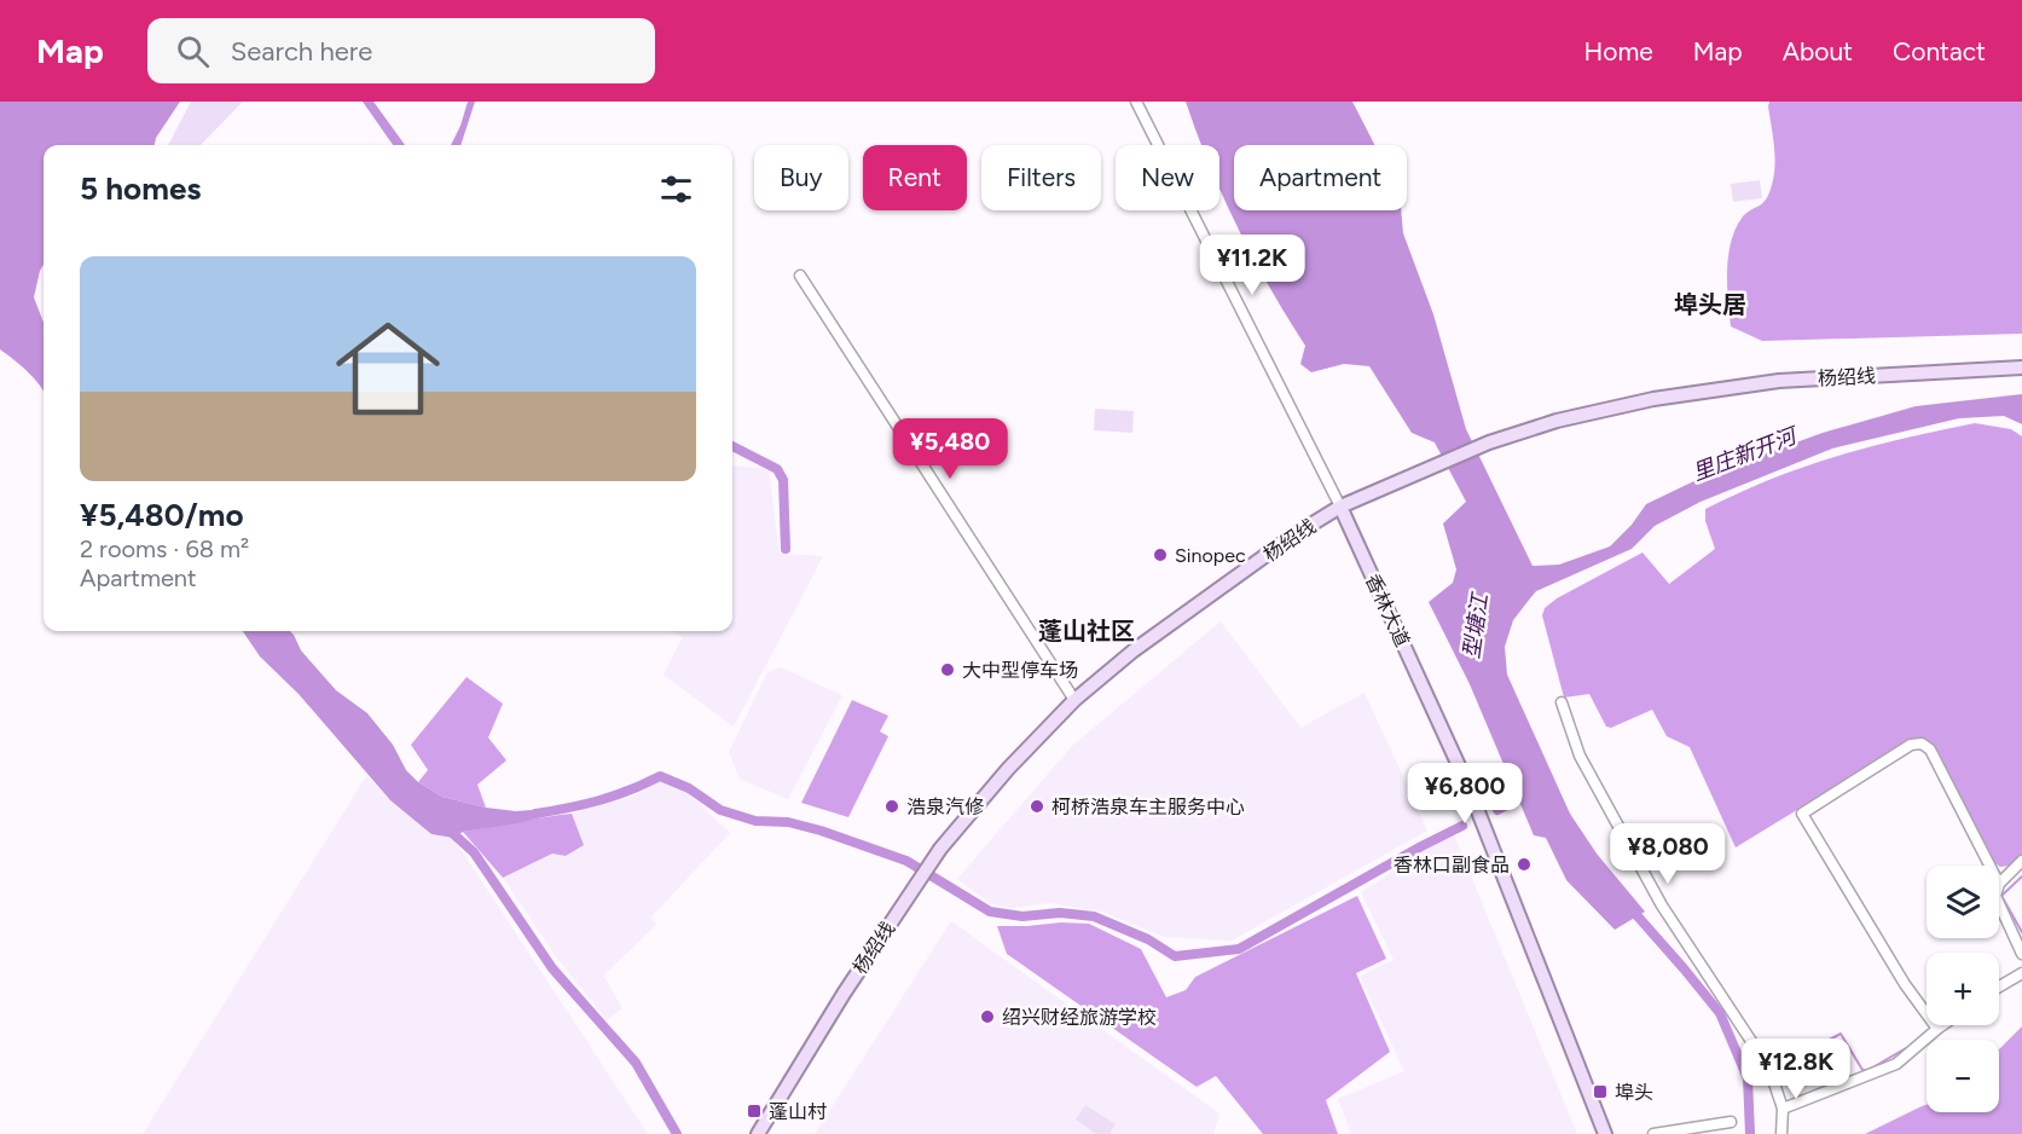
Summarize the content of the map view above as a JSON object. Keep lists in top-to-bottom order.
{
  "streets": {
    "main road": ["杨绍线", "香林大道"]
  },
  "crossings": [
    ["杨绍线", "香林大道"]
  ],
  "districts": ["埠头居", "蓬山社区"],
  "water": ["里庄新开河", "型塘江"],
  "places": {
    "other": [
      "Sinopec",
      "大中型停车场",
      "浩泉汽修",
      "柯桥浩泉车主服务中心",
      "香林口副食品",
      "绍兴财经旅游学校"
    ],
    "transit": ["埠头", "蓬山村"]
  },
  "page": {
    "header": "Map",
    "search": "Search here",
    "nav": [
      "Home",
      "Map",
      "About",
      "Contact"
    ],
    "chip": [
      "Buy",
      "Rent",
      "Filters",
      "New",
      "Apartment"
    ],
    "heading": "5 homes",
    "list": [
      {
        "name": "¥5,480/mo",
        "note": "2 rooms · 68 m² · Apartment"
      }
    ],
    "price": [
      "¥11.2K",
      "¥5,480",
      "¥6,800",
      "¥8,080",
      "¥12.8K"
    ],
    "map_buttons": ["+", "−"]
  }
}
